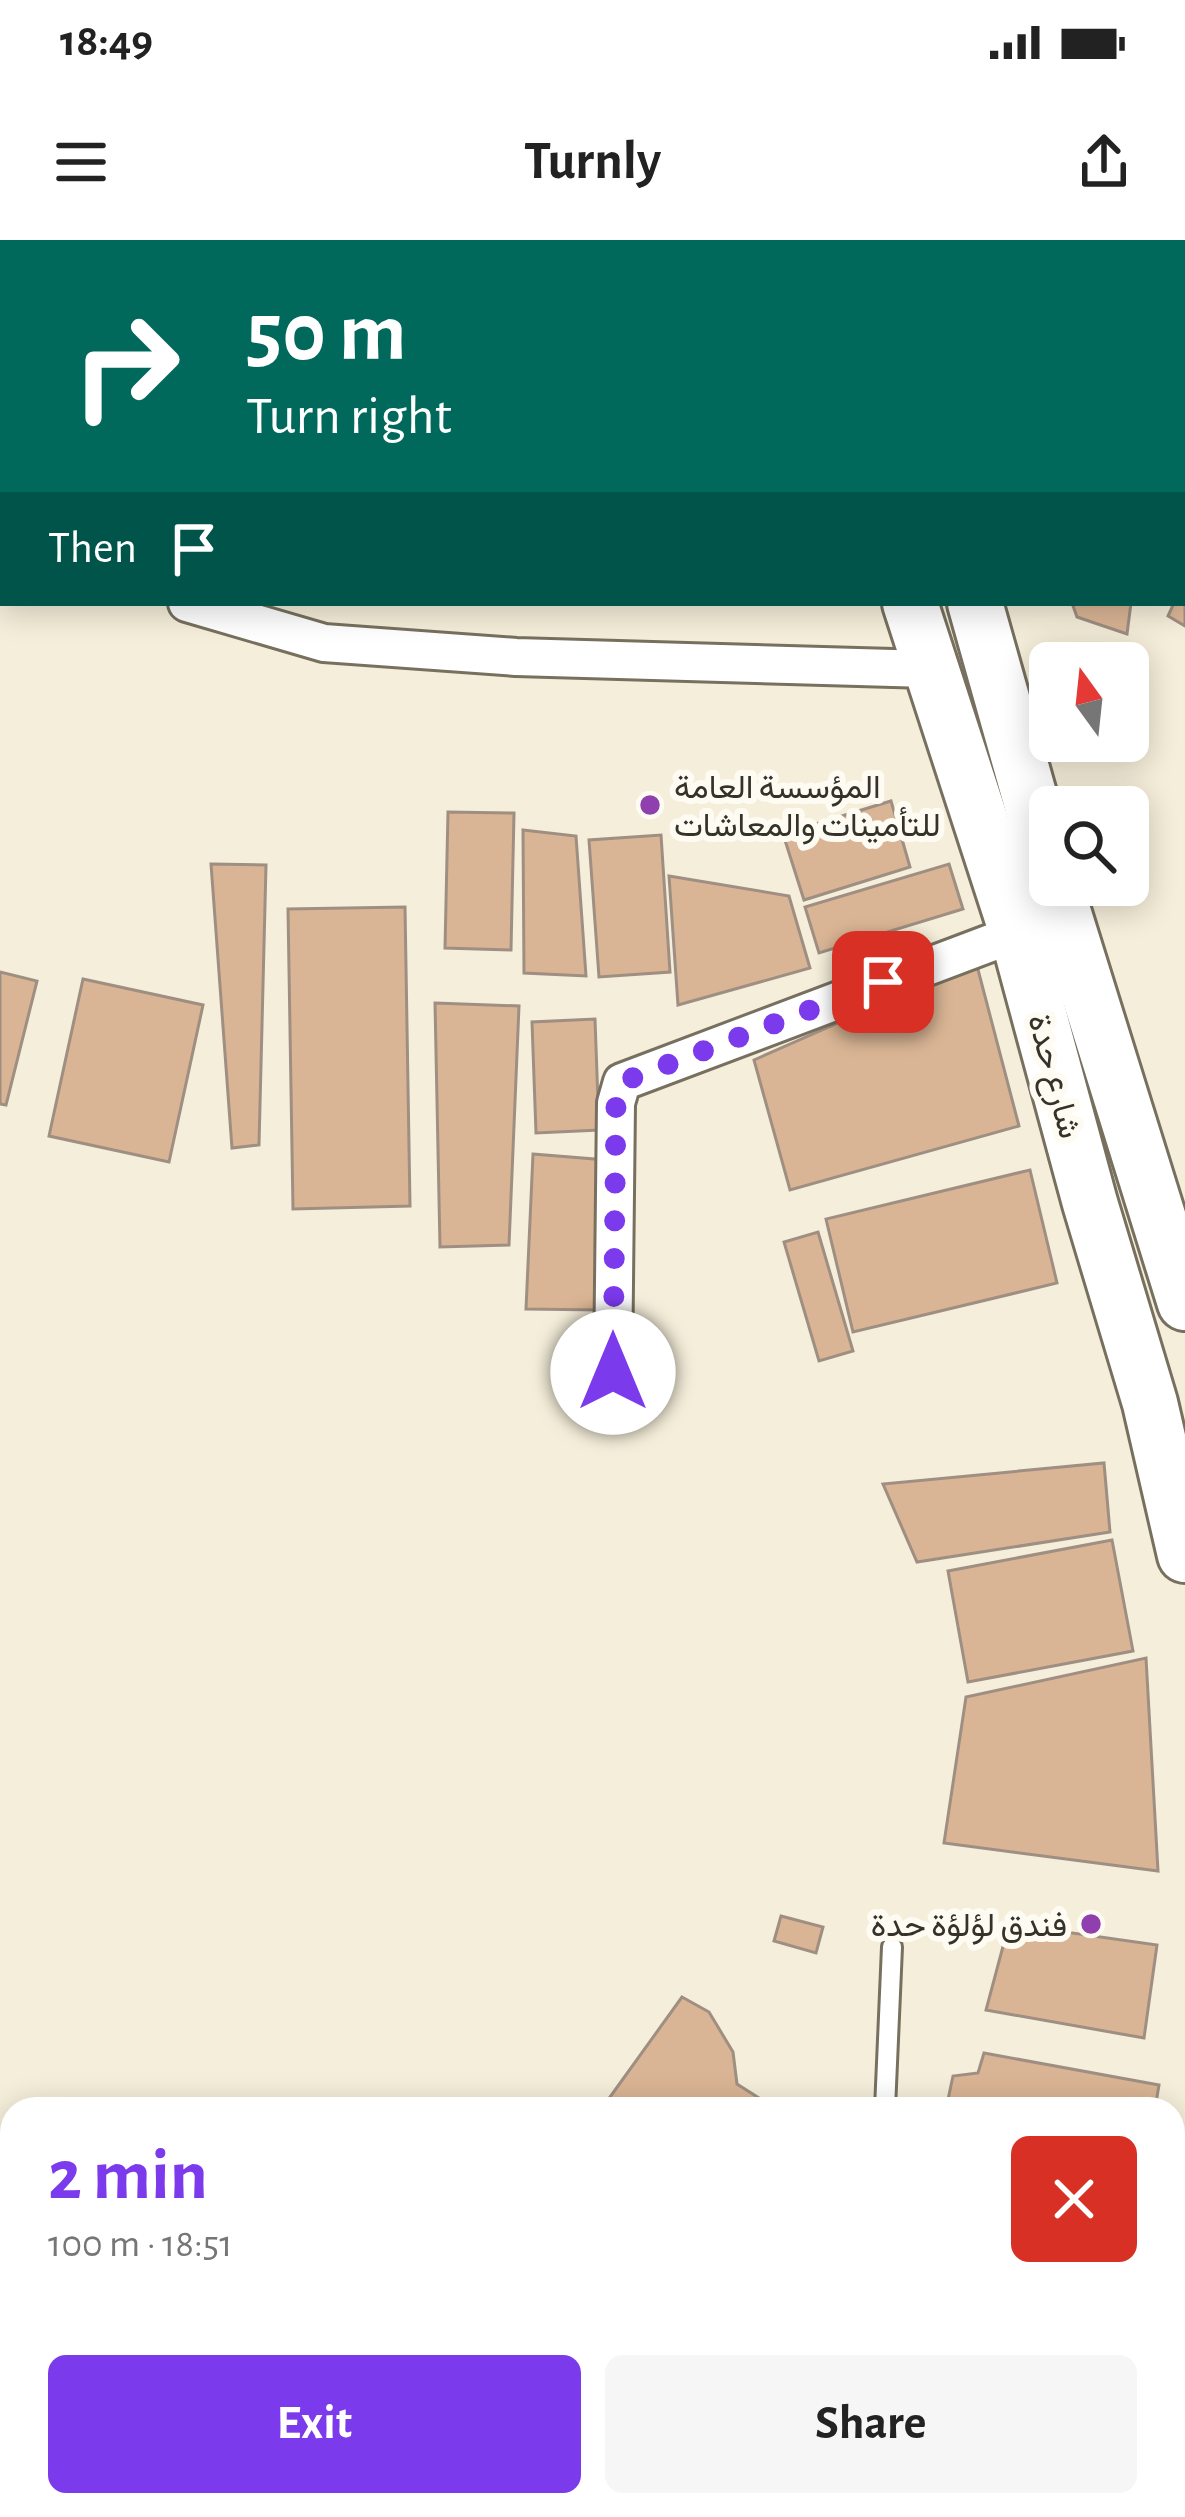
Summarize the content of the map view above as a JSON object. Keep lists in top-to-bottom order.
{
  "streets": {
    "main road": ["شارع حدة"]
  },
  "places": ["المؤسسة العامة للتأمينات والمعاشات", "فندق لؤلؤة حدة"],
  "north": "top",
  "page": {
    "status": "18:49",
    "header": "Turnly",
    "turn": ["50 m", "Turn right"],
    "then": "Then",
    "heading": ["2 min", "100 m · 18:51"],
    "buttons": ["Exit", "Share"]
  }
}
